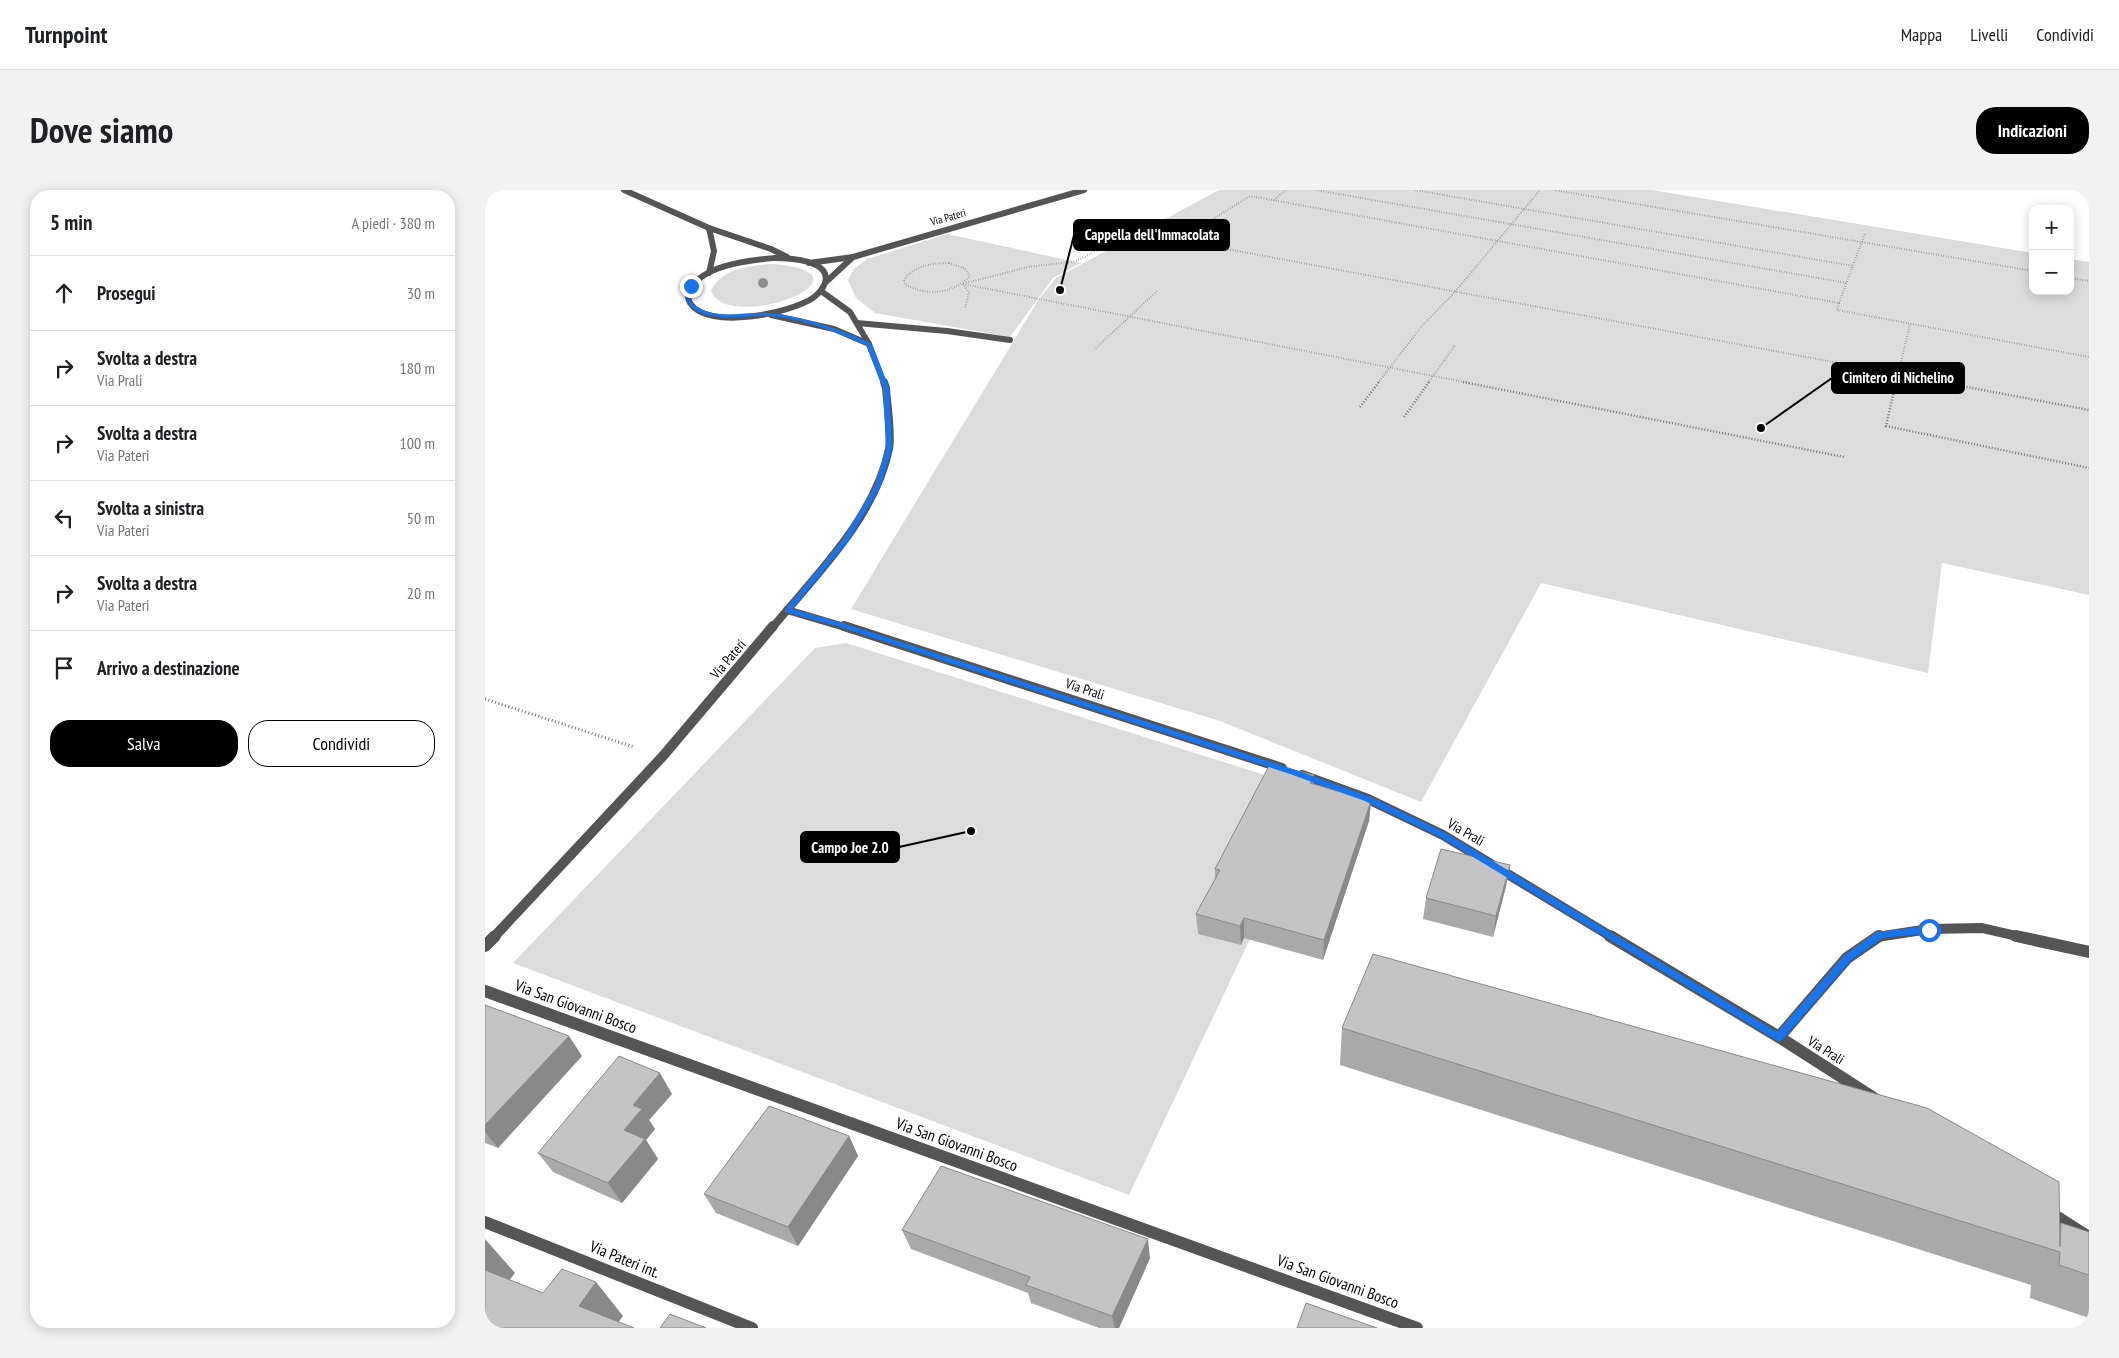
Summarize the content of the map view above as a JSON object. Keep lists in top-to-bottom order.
{
  "streets": {
    "street": [
      "Via Pateri",
      "Via Prali",
      "Via San Giovanni Bosco",
      "Via Pateri int."
    ]
  },
  "crossings": [
    ["Via Pateri", "Via Prali"]
  ],
  "places": ["Cappella dell'Immacolata", "Cimitero di Nichelino", "Campo Joe 2.0"],
  "page": {
    "header": "Turnpoint",
    "nav": ["Mappa", "Livelli", "Condividi"],
    "title": "Dove siamo",
    "buttons": [
      "Indicazioni",
      ["Salva", "Condividi"]
    ],
    "heading": ["5 min", "A piedi · 380 m"],
    "map_buttons": ["+", "−"],
    "list": [
      ["Prosegui", "30 m"],
      ["Svolta a destra", "Via Prali", "180 m"],
      ["Svolta a destra", "Via Pateri", "100 m"],
      ["Svolta a sinistra", "Via Pateri", "50 m"],
      ["Svolta a destra", "Via Pateri", "20 m"],
      "Arrivo a destinazione"
    ]
  }
}
